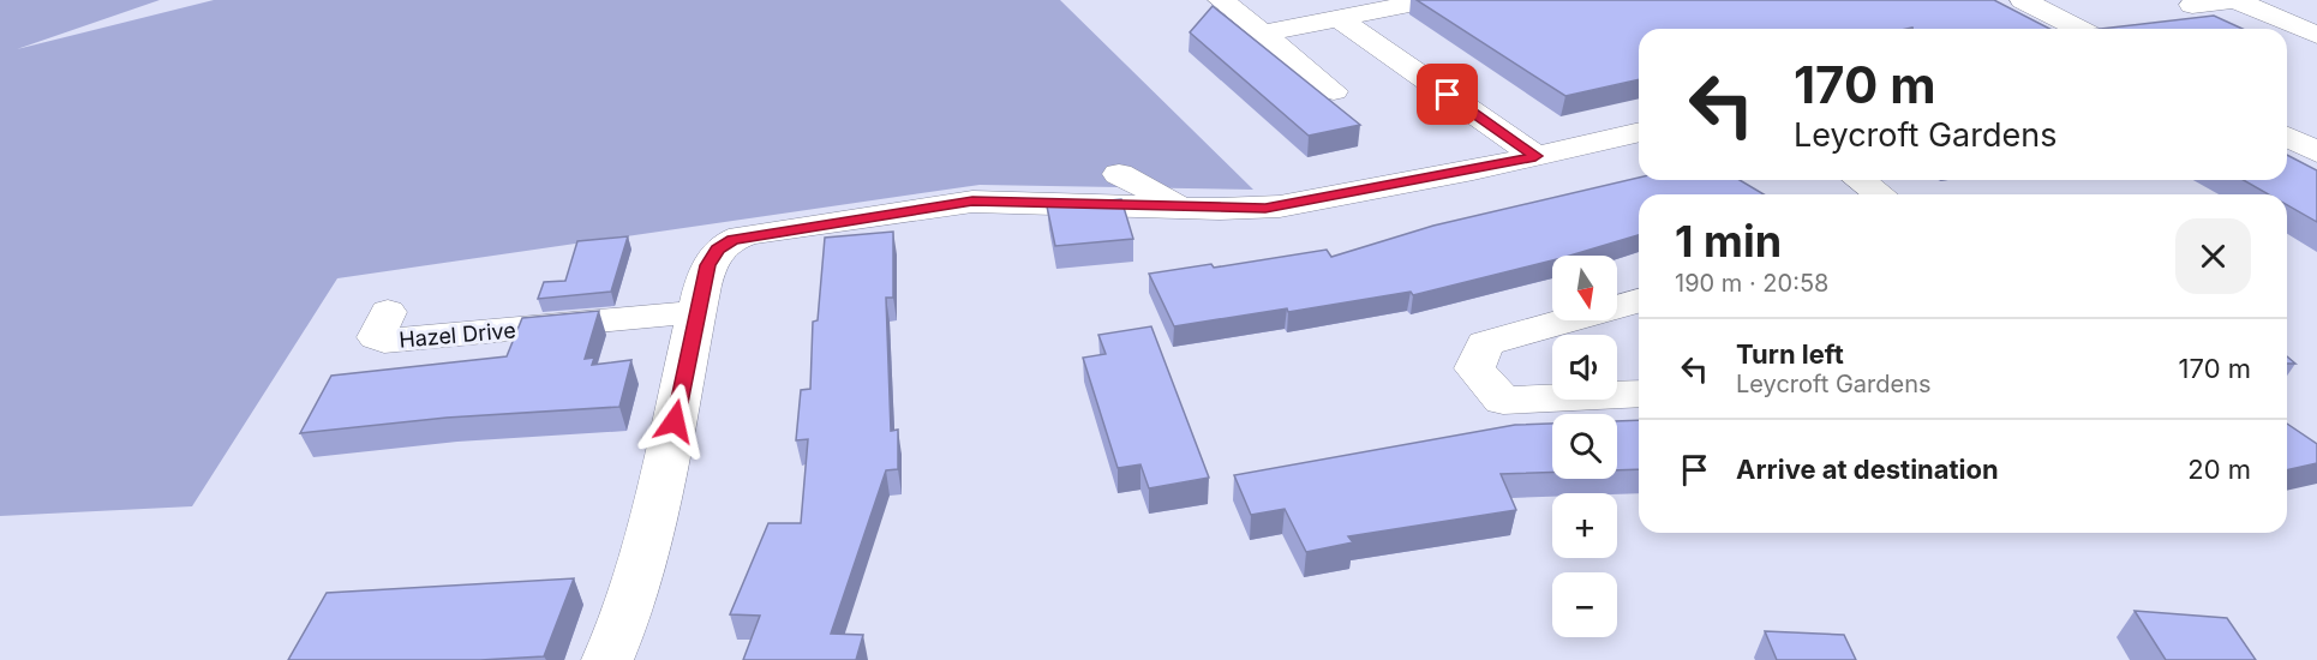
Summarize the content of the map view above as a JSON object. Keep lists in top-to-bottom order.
{
  "streets": {
    "street": ["Hazel Drive"]
  },
  "north": "bottom",
  "page": {
    "turn": ["170 m", "Leycroft Gardens"],
    "heading": ["1 min", "190 m · 20:58"],
    "map_buttons": ["+", "−"],
    "list": [
      {
        "name": "Turn left",
        "note": "Leycroft Gardens",
        "value": "170 m"
      },
      {
        "name": "Arrive at destination",
        "value": "20 m"
      }
    ]
  }
}
